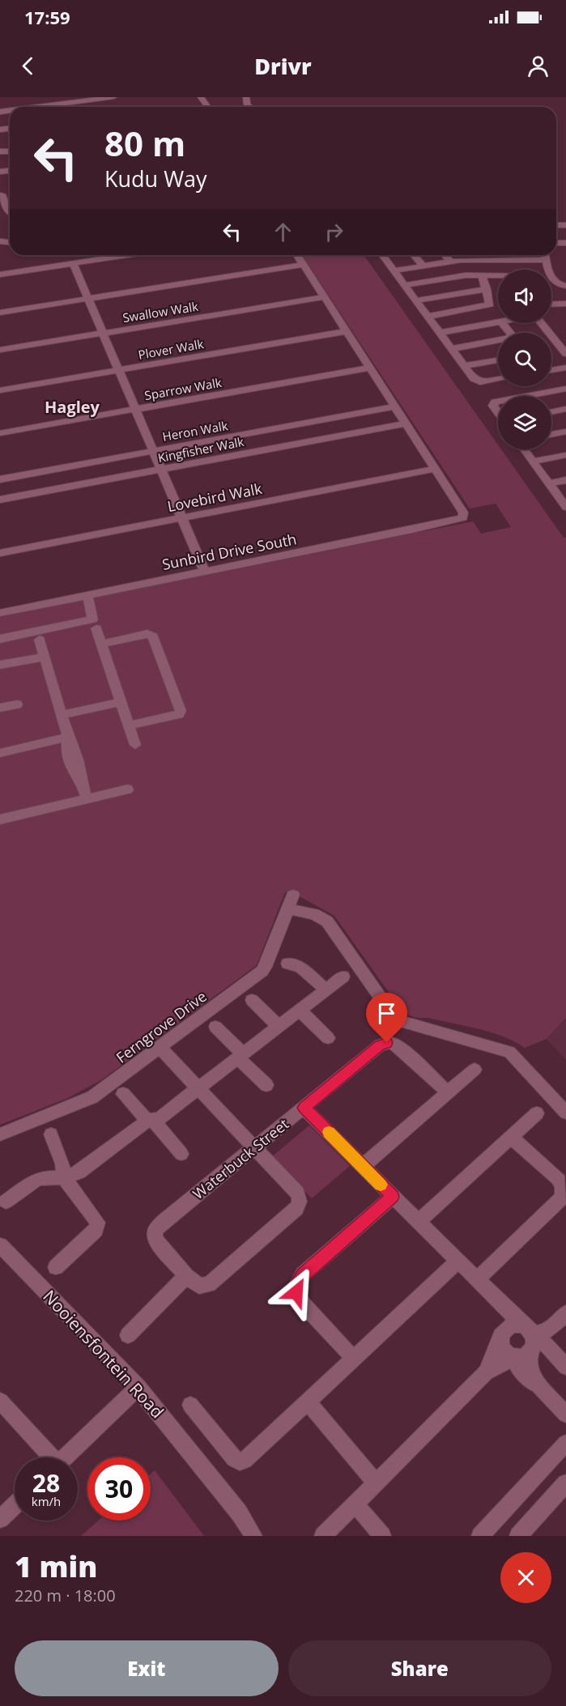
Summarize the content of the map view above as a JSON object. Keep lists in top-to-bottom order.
{
  "streets": {
    "street": [
      "Swallow Walk",
      "Plover Walk",
      "Sparrow Walk",
      "Heron Walk",
      "Kingfisher Walk",
      "Lovebird Walk",
      "Sunbird Drive South",
      "Ferngrove Drive",
      "Waterbuck Street",
      "Nooiensfontein Road"
    ]
  },
  "crossings": [
    ["Lovebird Walk", "Sunbird Drive South"]
  ],
  "districts": ["Hagley"],
  "page": {
    "status": "17:59",
    "header": "Drivr",
    "turn": ["80 m", "Kudu Way"],
    "speed": "28 km/h",
    "limit": "30",
    "heading": ["1 min", "220 m · 18:00"],
    "buttons": ["Exit", "Share"]
  }
}
